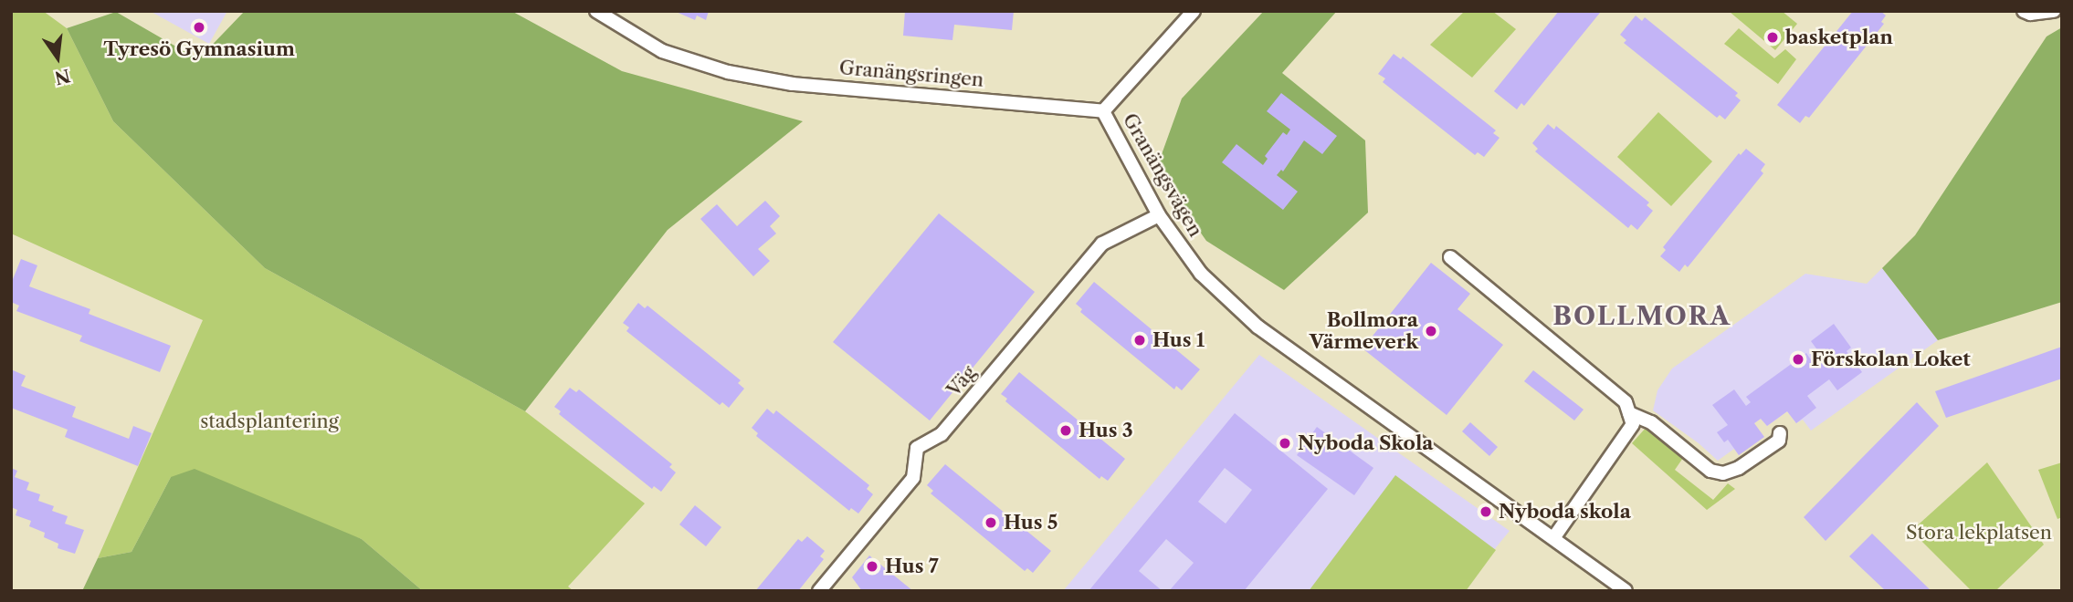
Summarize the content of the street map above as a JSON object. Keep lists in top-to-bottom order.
{
  "streets": {
    "street": ["Granängsringen", "Granängsvägen", "Väg"]
  },
  "crossings": [
    ["Granängsringen", "Granängsvägen"],
    ["Granängsvägen", "Väg"]
  ],
  "districts": ["BOLLMORA"],
  "parks": ["stadsplantering", "Stora lekplatsen"],
  "places": [
    "Tyresö Gymnasium",
    "basketplan",
    "Bollmora Värmeverk",
    "Hus 1",
    "Förskolan Loket",
    "Hus 3",
    "Nyboda Skola",
    "Nyboda skola",
    "Hus 5",
    "Hus 7"
  ],
  "north": "bottom"
}
